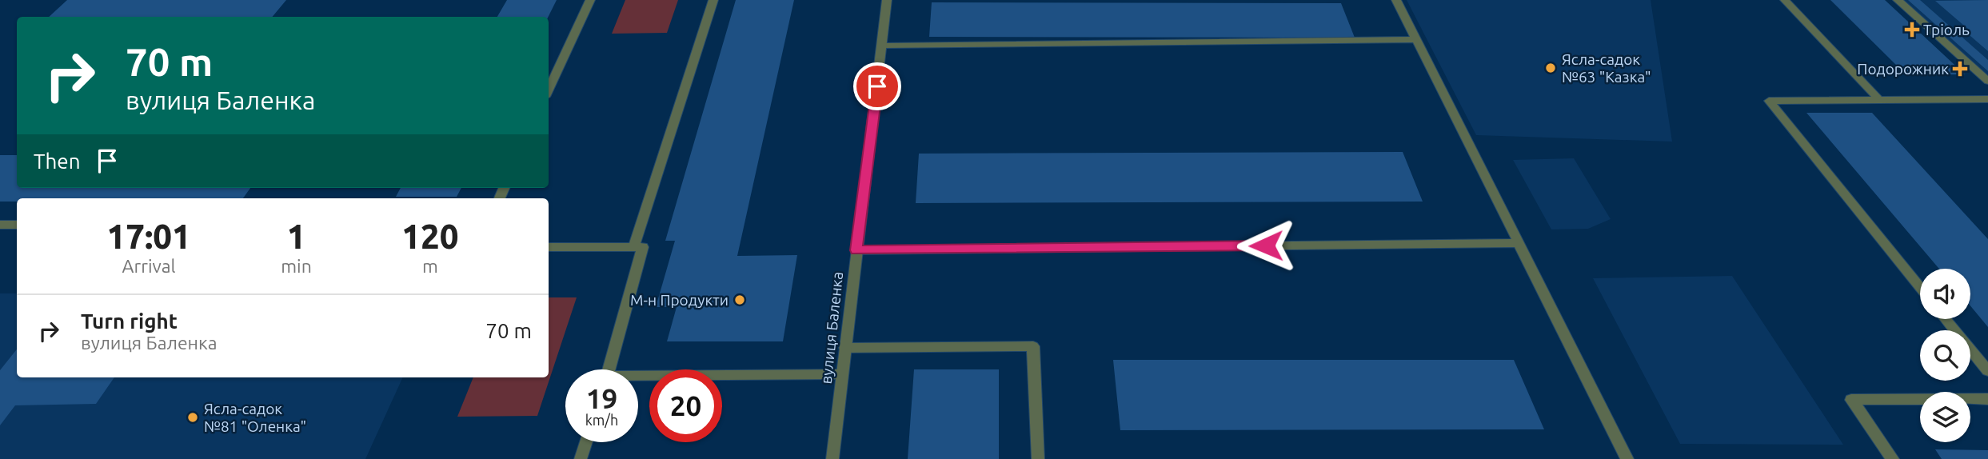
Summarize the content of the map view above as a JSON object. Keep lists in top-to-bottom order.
{
  "streets": {
    "street": ["вулиця Баленка"]
  },
  "places": {
    "health": ["Тріоль", "Подорожник"],
    "other": ["Ясла-садок №63 \"Казка\"", "М-н Продукти", "Ясла-садок №81 \"Оленка\""]
  },
  "page": {
    "turn": ["70 m", "вулиця Баленка"],
    "then": "Then",
    "eta": [
      "17:01",
      "Arrival",
      "1",
      "min",
      "120",
      "m"
    ],
    "list": [
      {
        "name": "Turn right",
        "note": "вулиця Баленка",
        "value": "70 m"
      }
    ],
    "speed": "19 km/h",
    "limit": "20"
  }
}
